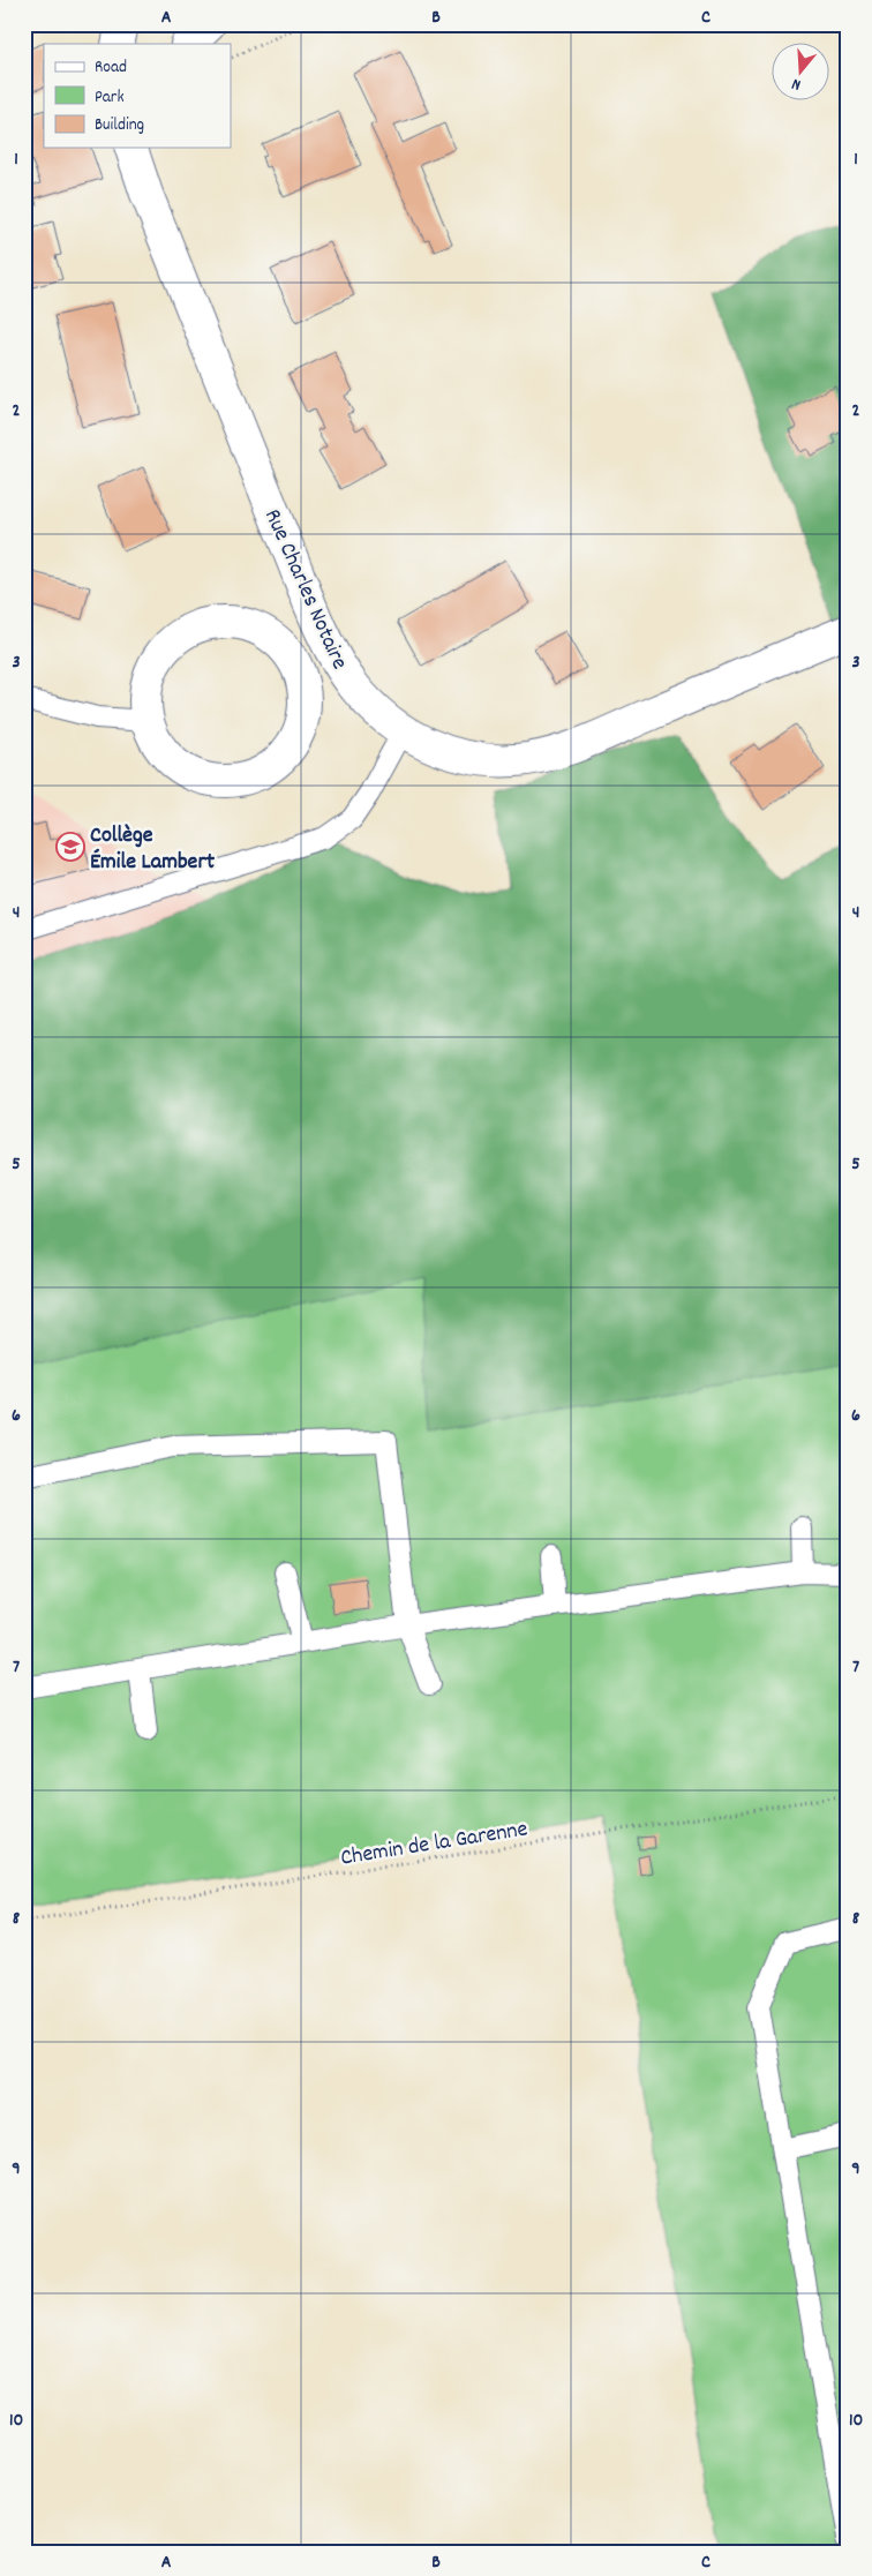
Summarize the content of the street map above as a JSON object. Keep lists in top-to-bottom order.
{
  "streets": {
    "street": ["Rue Charles Notaire"],
    "path": ["Chemin de la Garenne"]
  },
  "places": {
    "school or university": ["Collège Émile Lambert"]
  },
  "legend": ["Road", "Park", "Building"],
  "north": "bottom",
  "grid": {
    "columns": ["A", "B", "C"],
    "rows": [
      "1",
      "2",
      "3",
      "4",
      "5",
      "6",
      "7",
      "8",
      "9",
      "10"
    ]
  }
}
